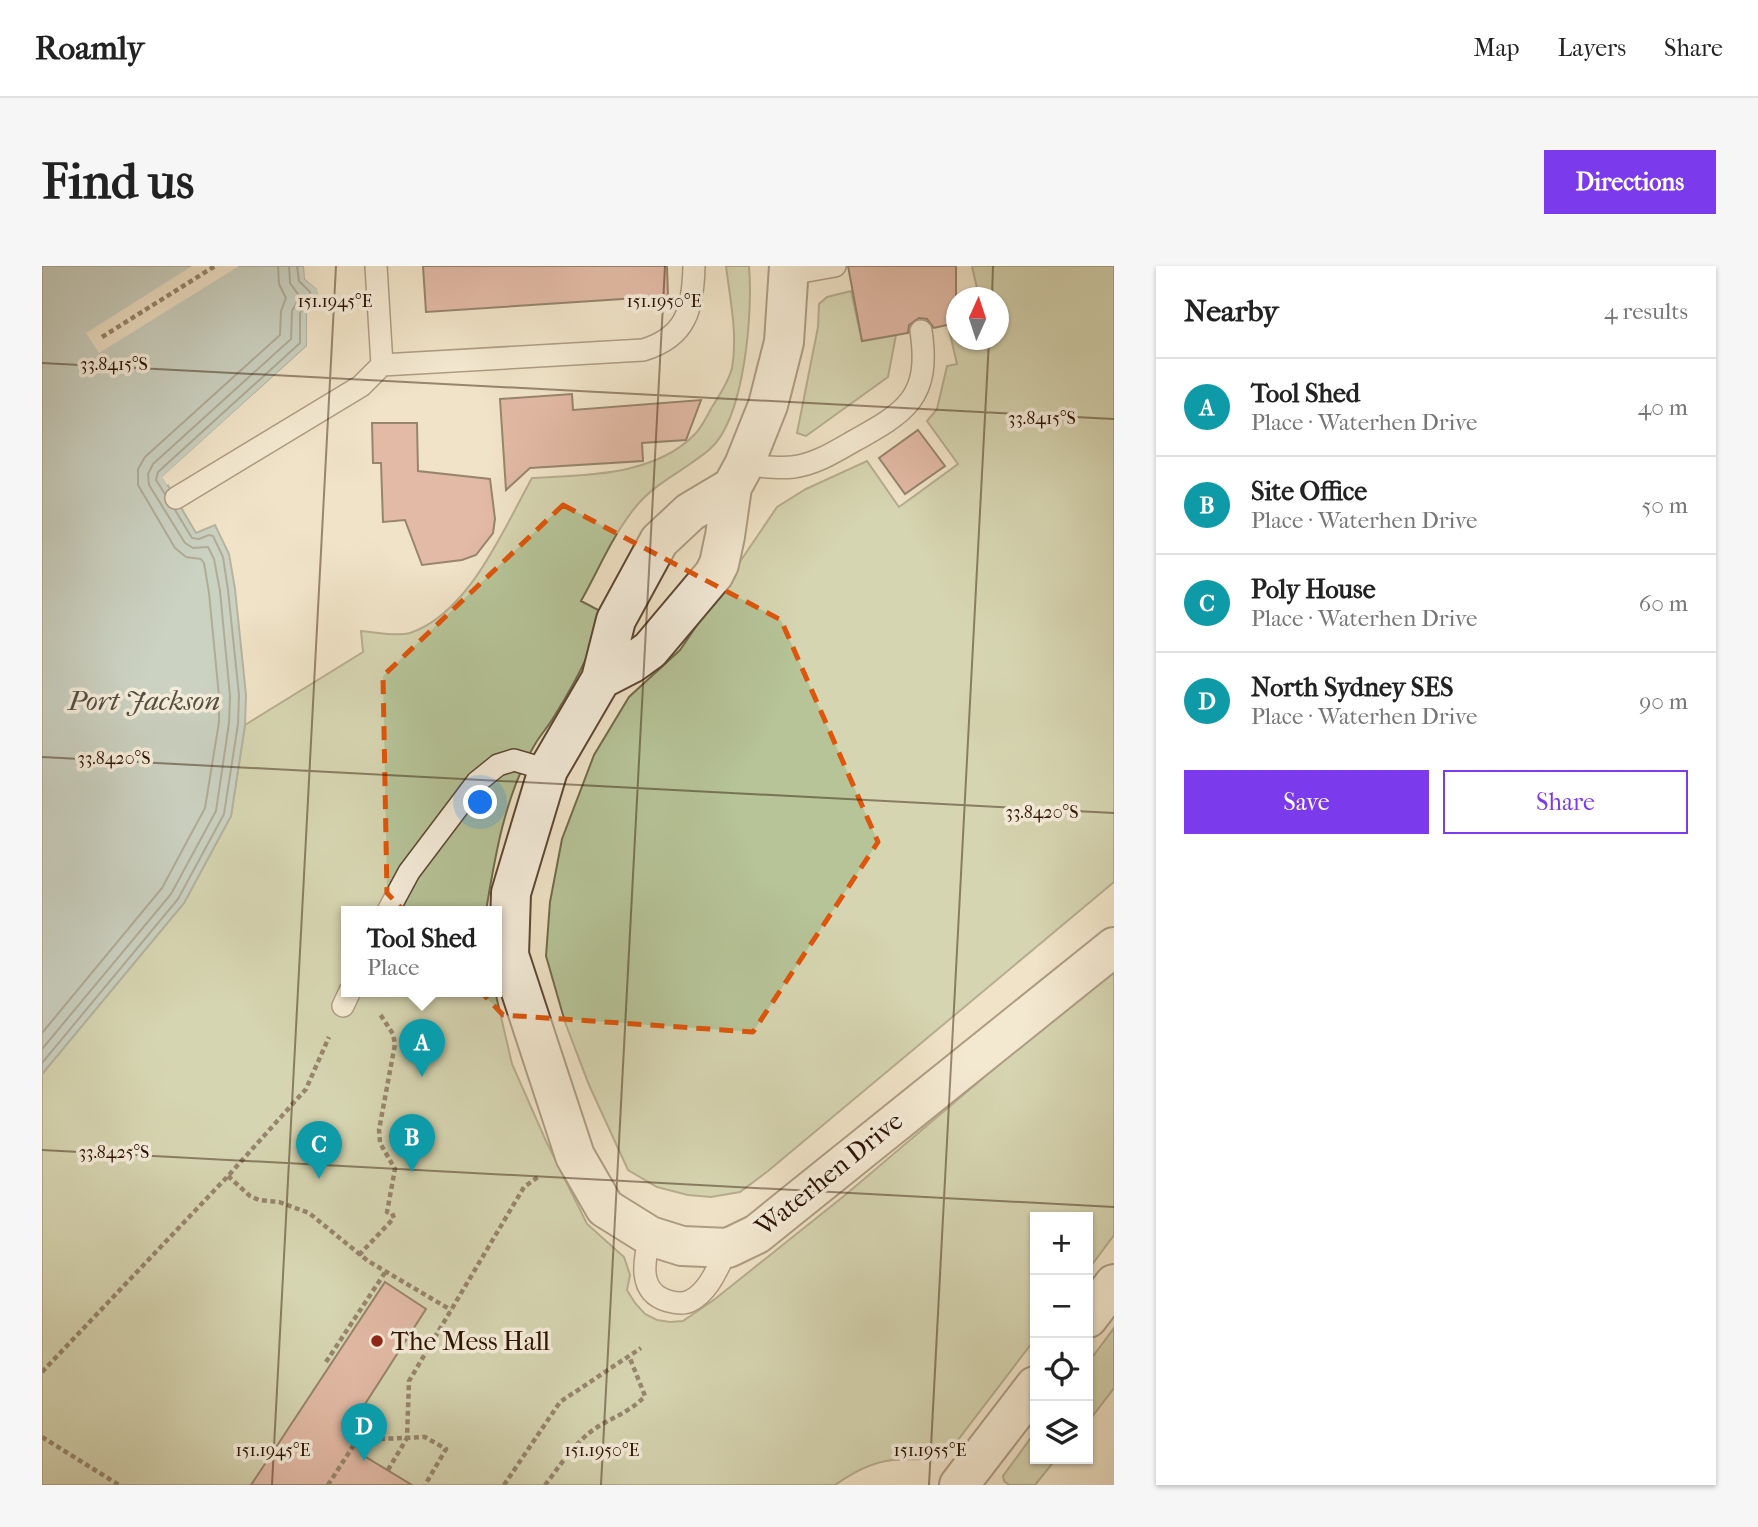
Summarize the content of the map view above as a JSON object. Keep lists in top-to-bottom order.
{
  "streets": {
    "street": ["Waterhen Drive"]
  },
  "water": ["Port Jackson"],
  "places": ["The Mess Hall"],
  "north": "top",
  "page": {
    "header": "Roamly",
    "nav": ["Map", "Layers", "Share"],
    "buttons": [
      "Directions",
      ["Save", "Share"]
    ],
    "title": "Find us",
    "heading": ["Nearby", "4 results"],
    "list": [
      {
        "mark": "A",
        "name": "Tool Shed",
        "note": "Place · Waterhen Drive",
        "value": "40 m"
      },
      {
        "mark": "B",
        "name": "Site Office",
        "note": "Place · Waterhen Drive",
        "value": "50 m"
      },
      {
        "mark": "C",
        "name": "Poly House",
        "note": "Place · Waterhen Drive",
        "value": "60 m"
      },
      {
        "mark": "D",
        "name": "North Sydney SES",
        "note": "Place · Waterhen Drive",
        "value": "90 m"
      }
    ],
    "popup": ["Tool Shed", "Place"],
    "pins": [
      "A",
      "B",
      "C",
      "D"
    ],
    "map_buttons": ["+", "−"]
  },
  "coordinates": [
    "151.1945°E",
    "151.1950°E",
    "33.8415°S",
    "33.8420°S",
    "33.8425°S",
    "151.1955°E"
  ]
}
